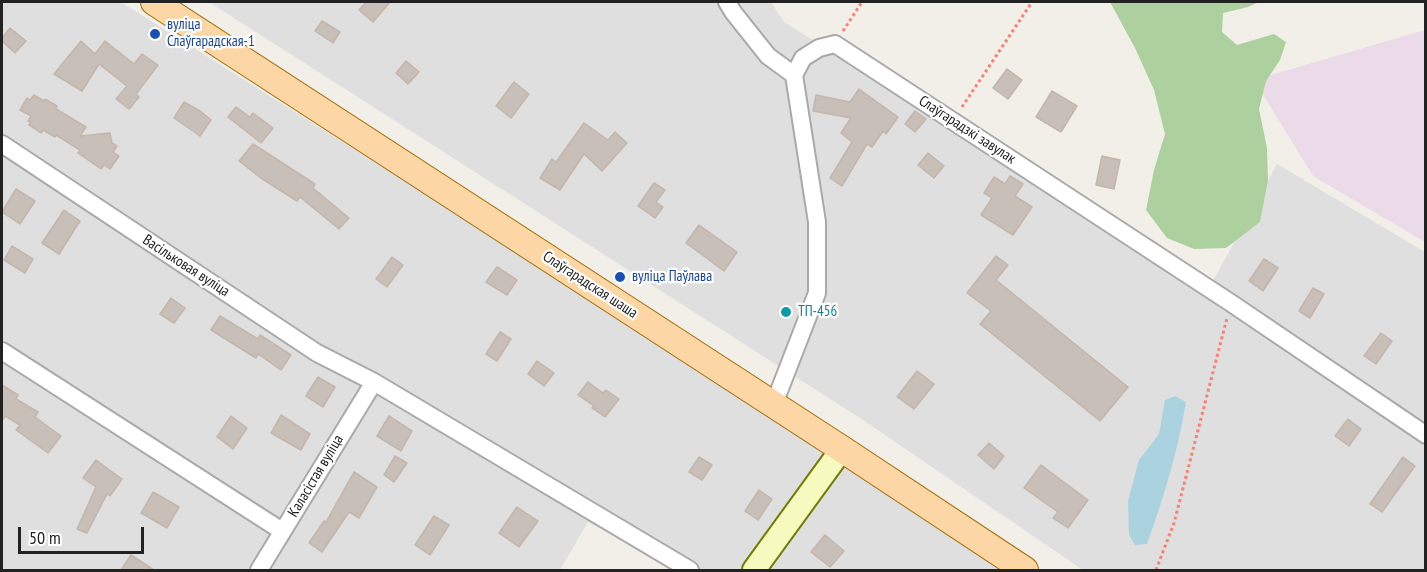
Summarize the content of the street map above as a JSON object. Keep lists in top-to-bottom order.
{
  "streets": {
    "main road": ["Слаўгарадская шаша"],
    "street": ["Слаўгарадзкі завулак", "Васільковая вуліца", "Каласістая вуліца"]
  },
  "crossings": [
    ["Васільковая вуліца", "Каласістая вуліца"]
  ],
  "places": ["вуліца Слаўгарадская-1", "вуліца Паўлава", "ТП-456"],
  "scale_bar": "50 m"
}
